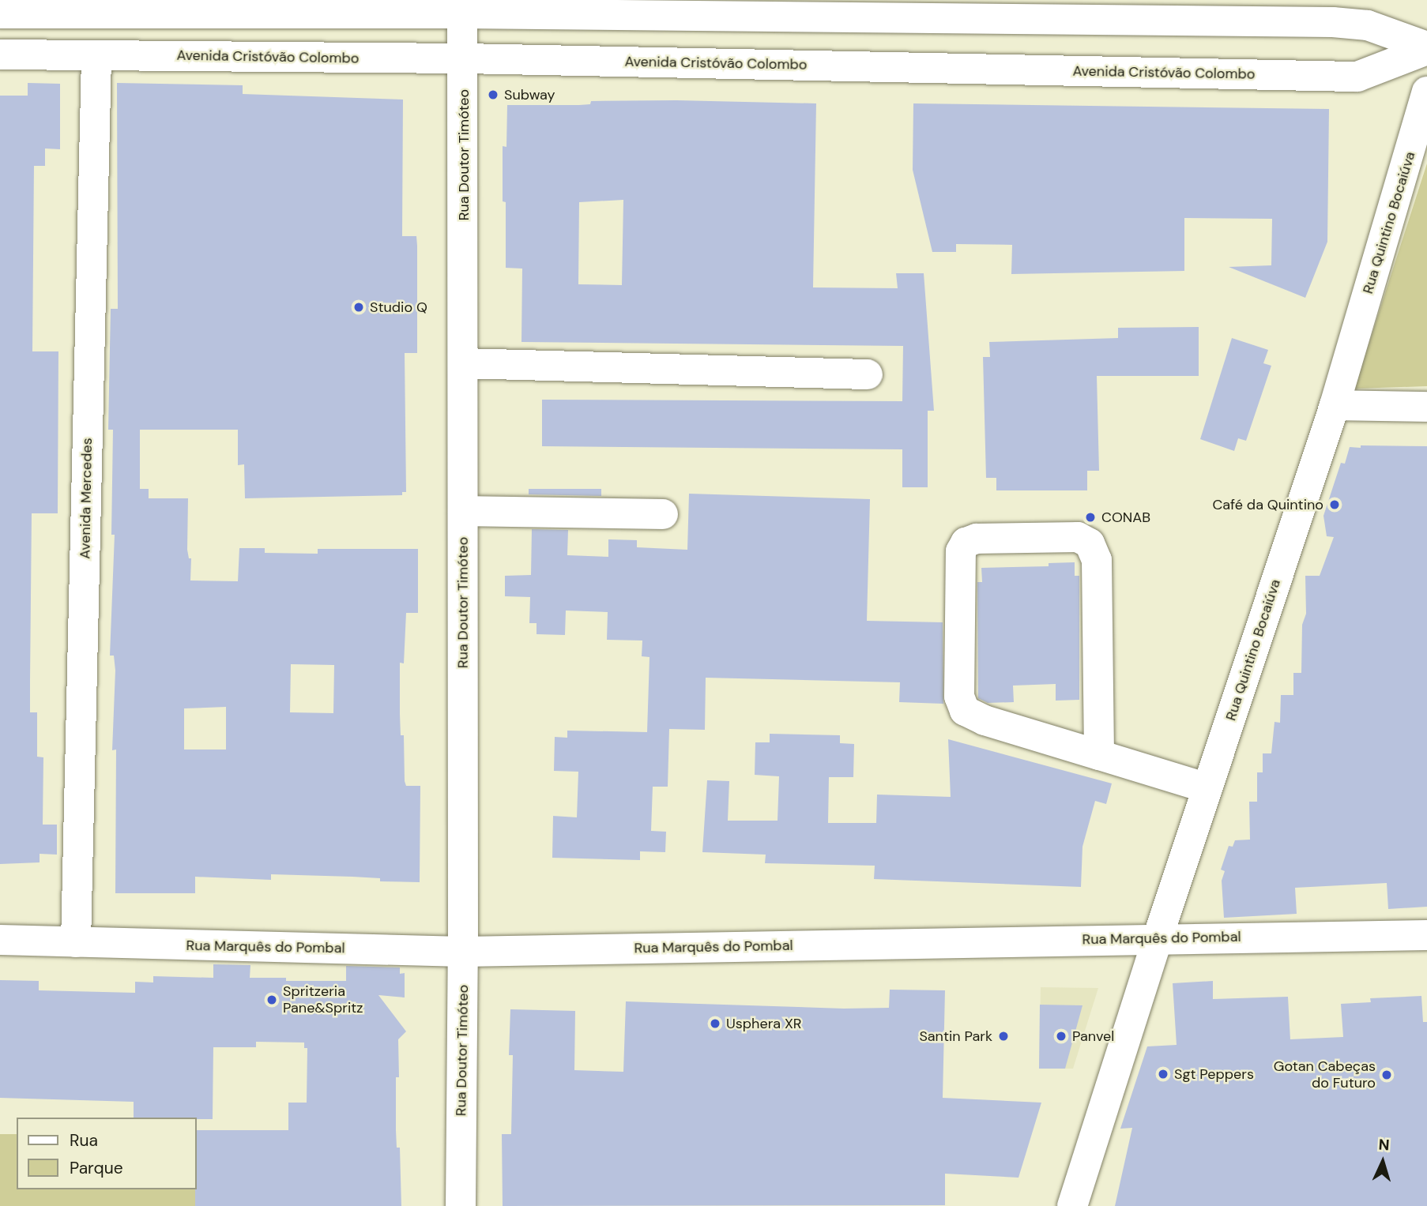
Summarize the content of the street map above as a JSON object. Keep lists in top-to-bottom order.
{
  "streets": {
    "street": [
      "Avenida Cristóvão Colombo",
      "Rua Doutor Timóteo",
      "Rua Quintino Bocaiúva",
      "Avenida Mercedes",
      "Rua Marquês do Pombal"
    ]
  },
  "crossings": [
    ["Avenida Cristóvão Colombo", "Rua Doutor Timóteo"],
    ["Avenida Cristóvão Colombo", "Avenida Mercedes"],
    ["Rua Doutor Timóteo", "Rua Marquês do Pombal"],
    ["Rua Quintino Bocaiúva", "Rua Marquês do Pombal"],
    ["Avenida Mercedes", "Rua Marquês do Pombal"]
  ],
  "places": [
    "Subway",
    "Studio Q",
    "Café da Quintino",
    "CONAB",
    "Spritzeria Pane&Spritz",
    "Usphera XR",
    "Santin Park",
    "Panvel",
    "Sgt Peppers",
    "Gotan Cabeças do Futuro"
  ],
  "legend": ["Rua", "Parque"],
  "north": "top"
}
